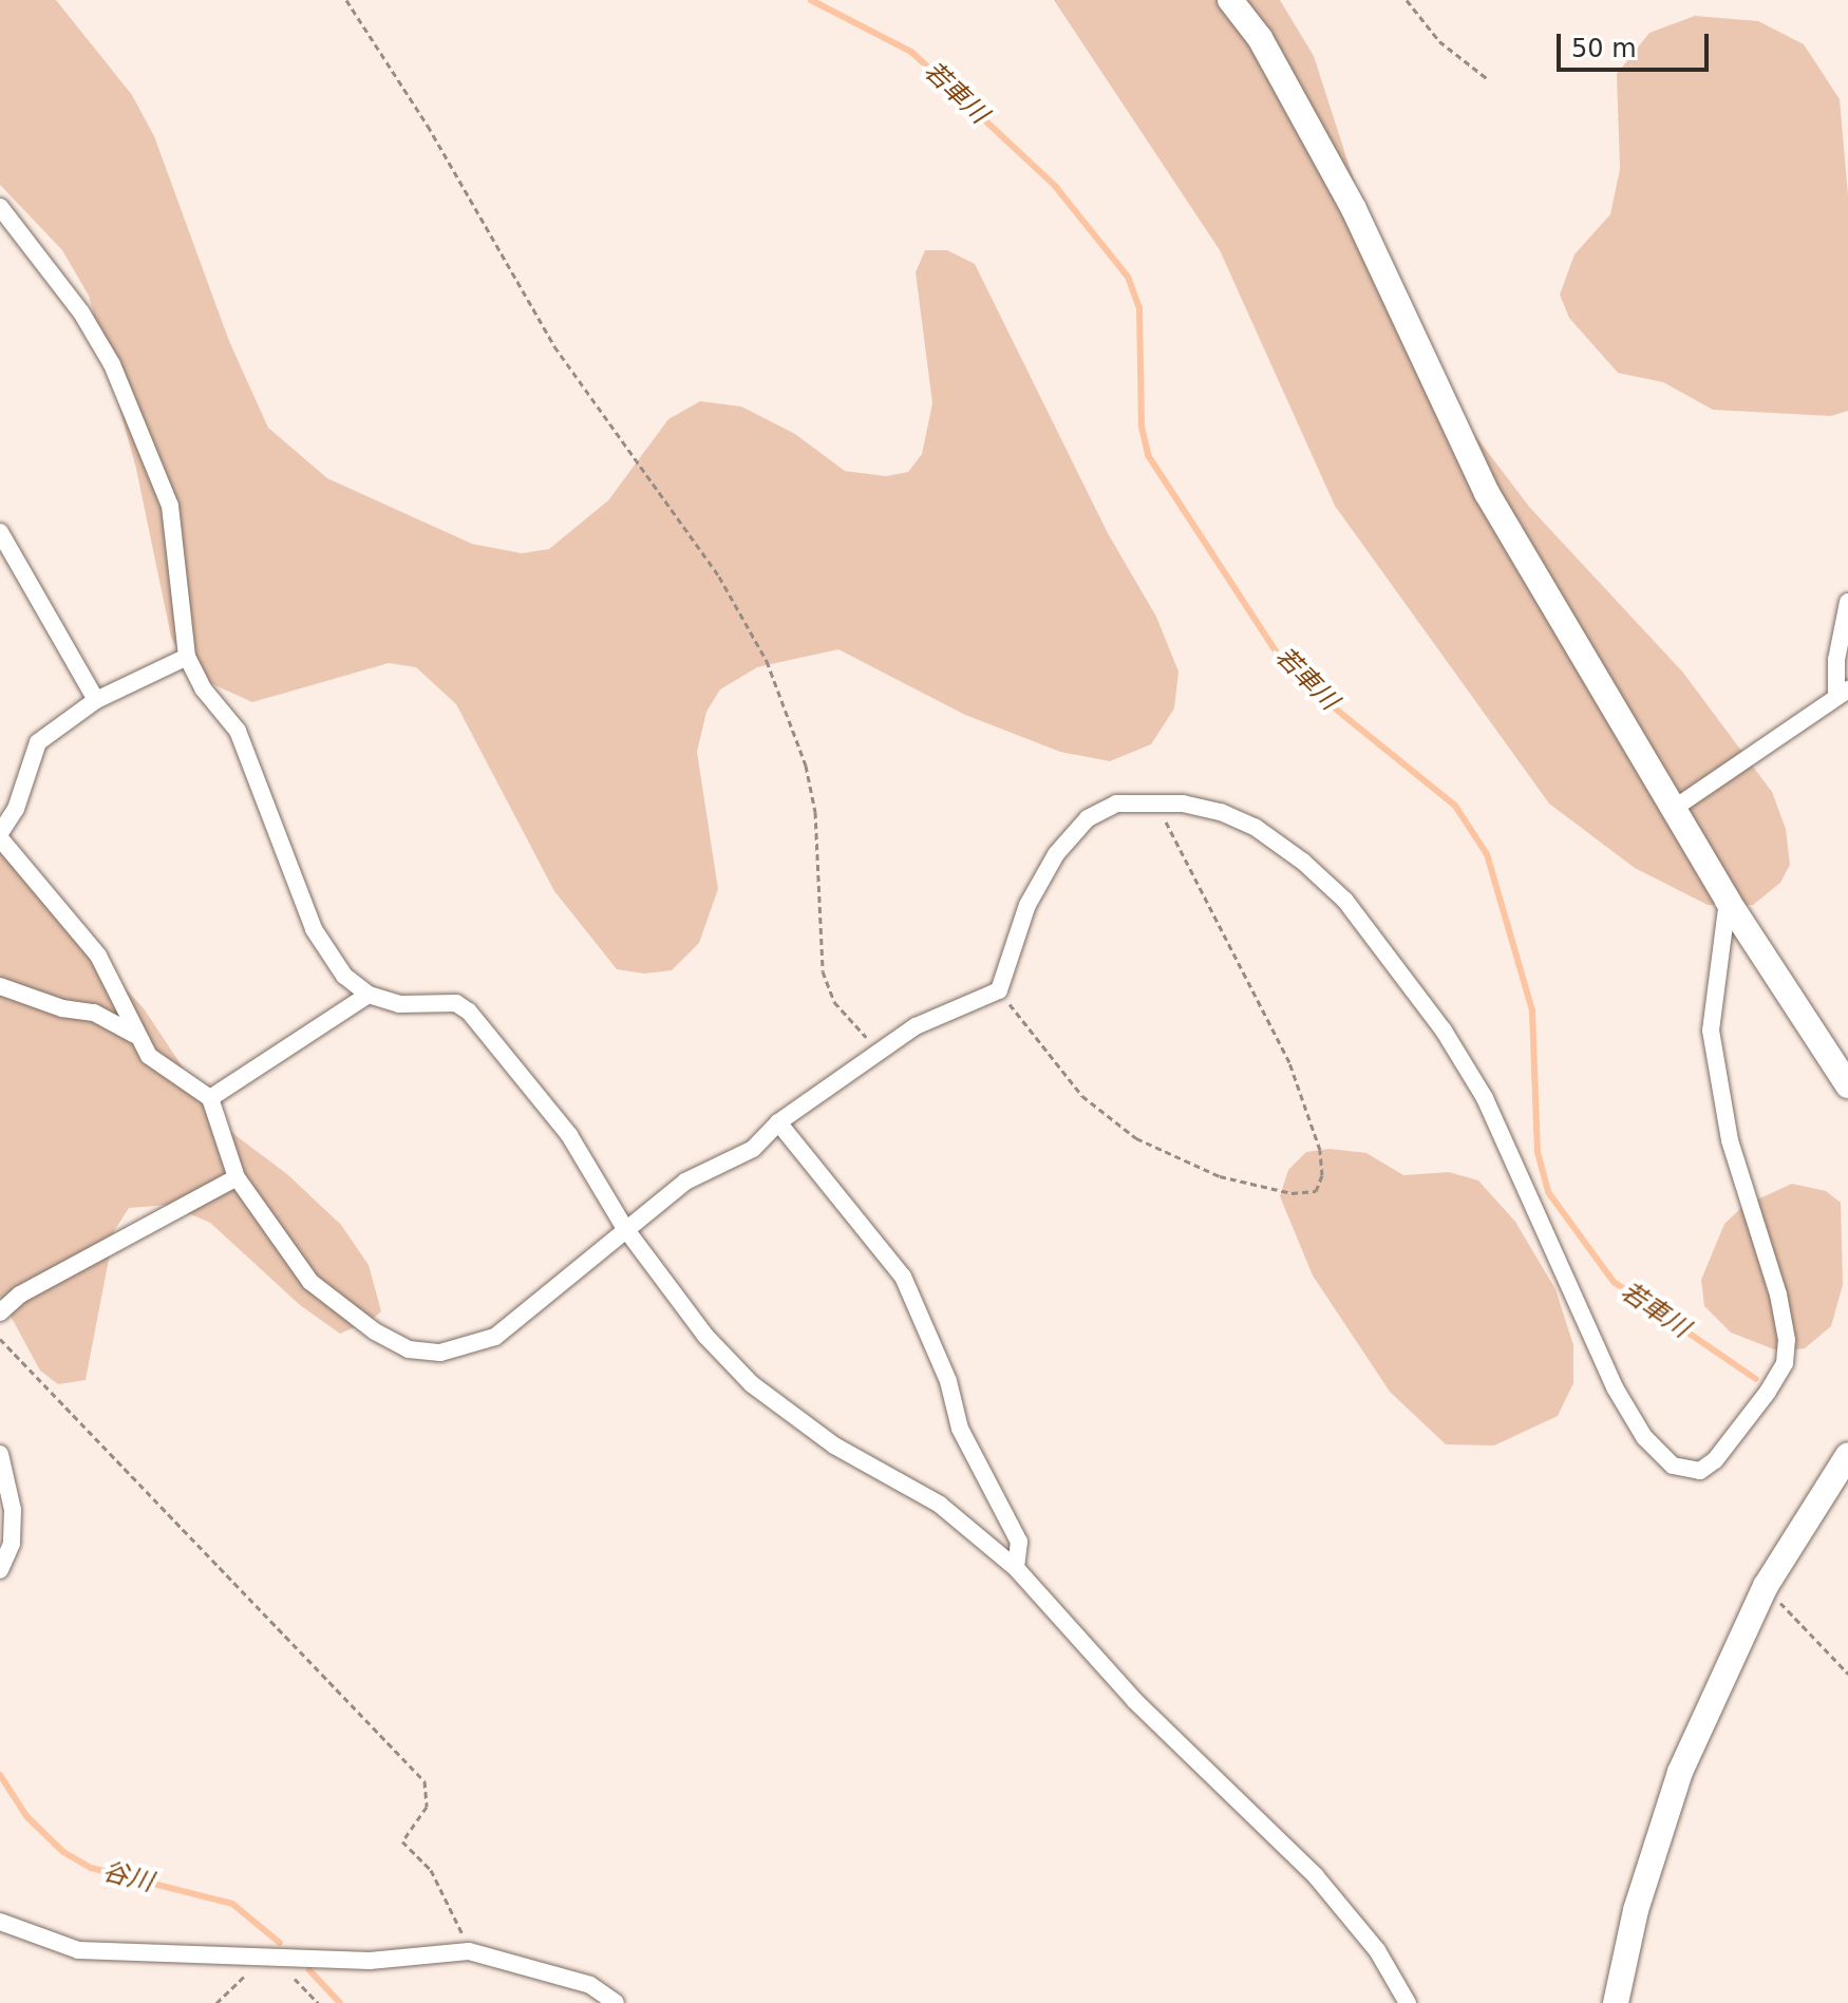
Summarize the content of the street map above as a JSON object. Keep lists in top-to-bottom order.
{
  "water": ["若車川", "谷川"],
  "scale_bar": "50 m"
}
